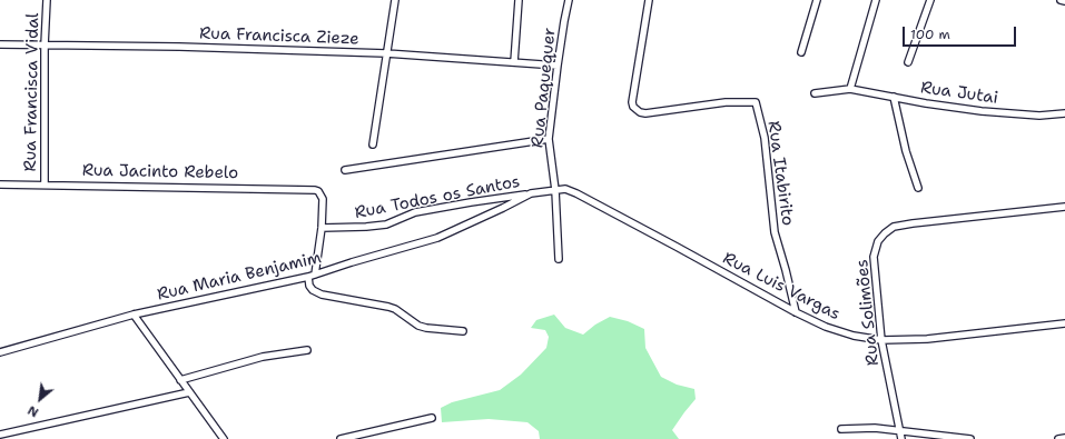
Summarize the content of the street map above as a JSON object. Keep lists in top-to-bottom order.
{
  "streets": {
    "street": [
      "Rua Francisca Zieze",
      "Rua Paquequer",
      "Rua Francisca Vidal",
      "Rua Jutai",
      "Rua Jacinto Rebelo",
      "Rua Itabirito",
      "Rua Todos os Santos",
      "Rua Maria Benjamim",
      "Rua Luis Vargas",
      "Rua Solimões"
    ]
  },
  "crossings": [
    ["Rua Francisca Zieze", "Rua Paquequer"],
    ["Rua Francisca Zieze", "Rua Francisca Vidal"],
    ["Rua Paquequer", "Rua Maria Benjamim"],
    ["Rua Paquequer", "Rua Luis Vargas"],
    ["Rua Francisca Vidal", "Rua Jacinto Rebelo"],
    ["Rua Jacinto Rebelo", "Rua Todos os Santos"],
    ["Rua Itabirito", "Rua Luis Vargas"],
    ["Rua Todos os Santos", "Rua Maria Benjamim"],
    ["Rua Maria Benjamim", "Rua Luis Vargas"],
    ["Rua Luis Vargas", "Rua Solimões"]
  ],
  "scale_bar": "100 m",
  "north": "bottom left"
}
